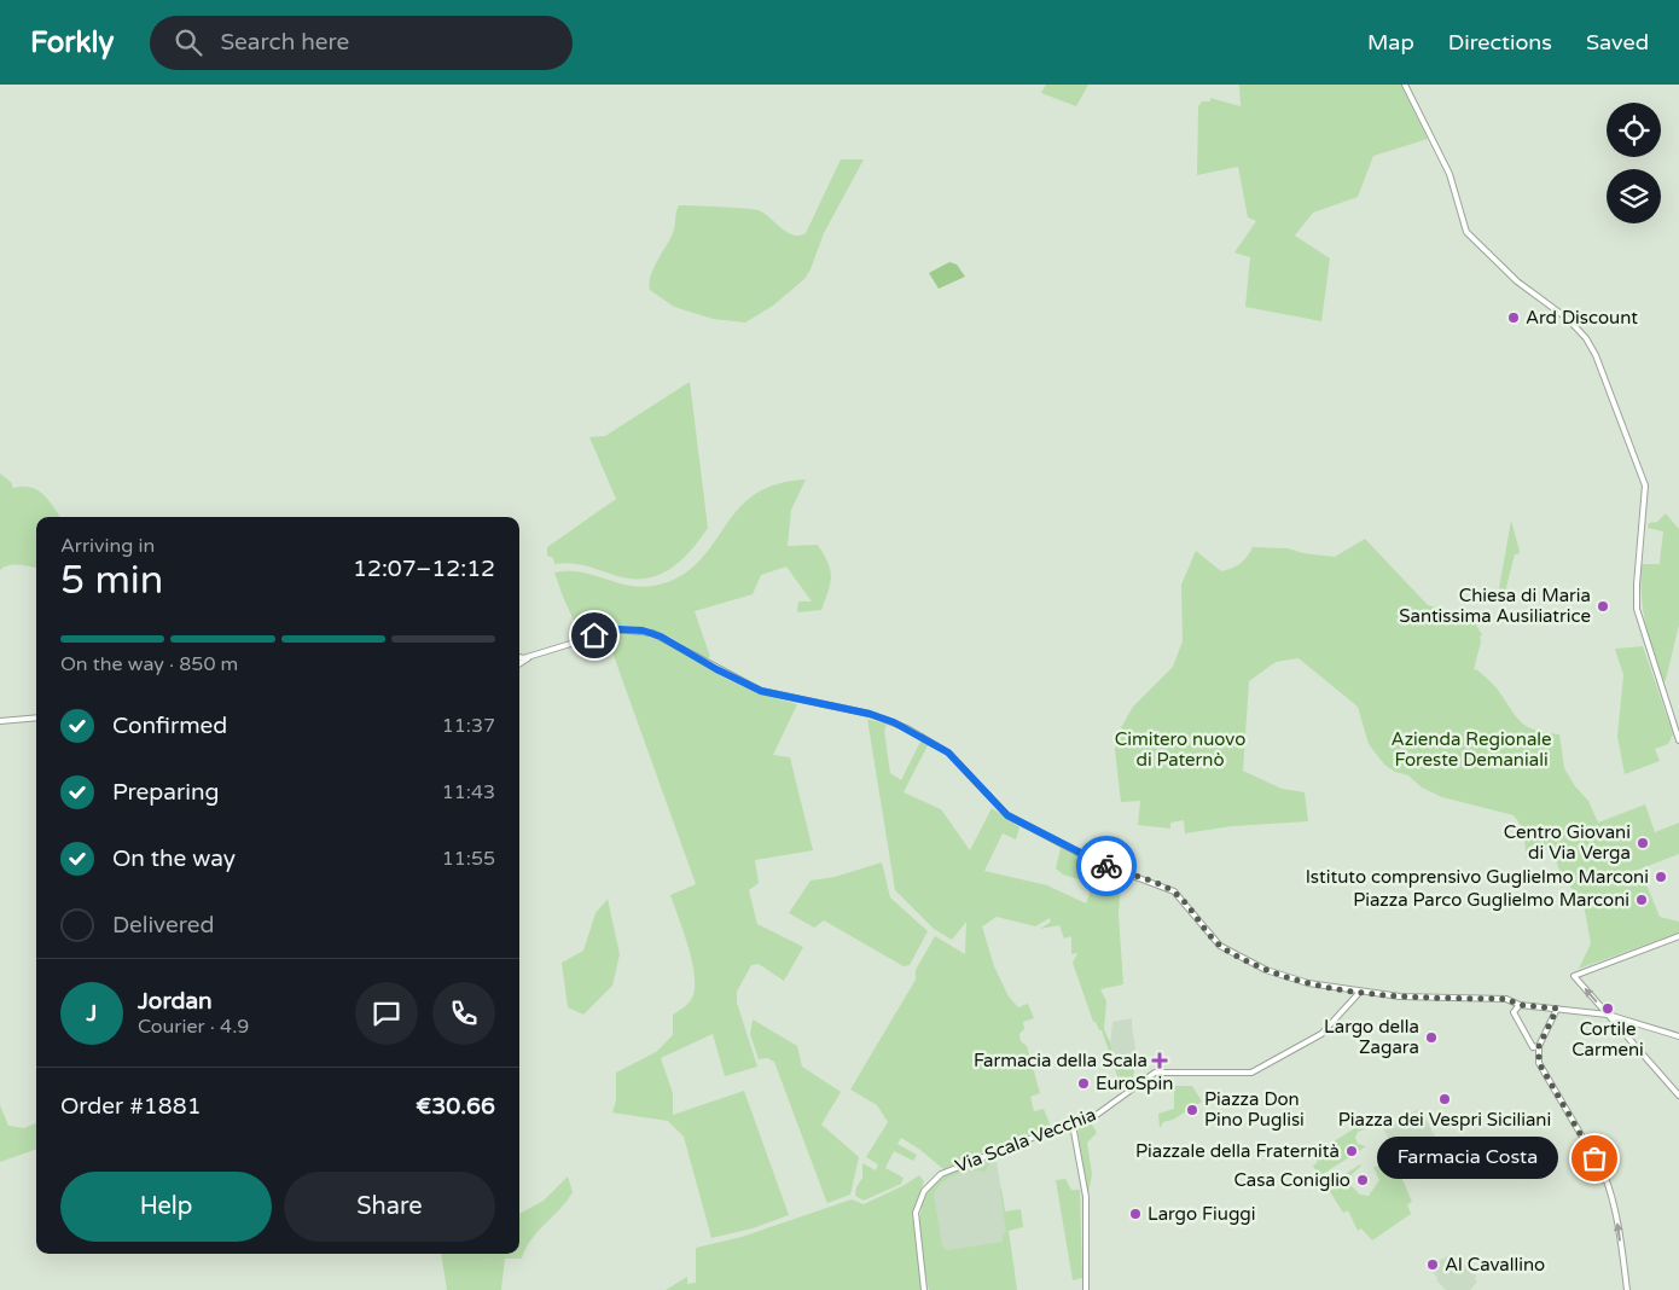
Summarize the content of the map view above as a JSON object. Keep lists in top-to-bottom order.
{
  "streets": {
    "street": ["Via Scala Vecchia"]
  },
  "parks": ["Cimitero nuovo di Paternò", "Azienda Regionale Foreste Demaniali"],
  "places": {
    "other": [
      "Ard Discount",
      "Chiesa di Maria Santissima Ausiliatrice",
      "Centro Giovani di Via Verga",
      "Istituto comprensivo Guglielmo Marconi",
      "Piazza Parco Guglielmo Marconi",
      "Cortile Carmeni",
      "Largo della Zagara",
      "EuroSpin",
      "Piazza dei Vespri Siciliani",
      "Piazza Don Pino Puglisi",
      "Piazzale della Fraternità",
      "Farmacia Costa",
      "Casa Coniglio",
      "Largo Fiuggi",
      "Al Cavallino"
    ],
    "health": ["Farmacia della Scala"]
  },
  "page": {
    "header": "Forkly",
    "search": "Search here",
    "nav": ["Map", "Directions", "Saved"],
    "heading": ["5 min", "Arriving in", "12:07–12:12"],
    "panel": [
      "Jordan",
      "Courier · 4.9",
      "Order #1881",
      "€30.66"
    ],
    "bar": "On the way · 850 m",
    "list": [
      ["Confirmed", "11:37"],
      ["Preparing", "11:43"],
      ["On the way", "11:55"],
      "Delivered"
    ],
    "round": "J",
    "bubble": "Farmacia Costa",
    "buttons": ["Help", "Share"]
  }
}
